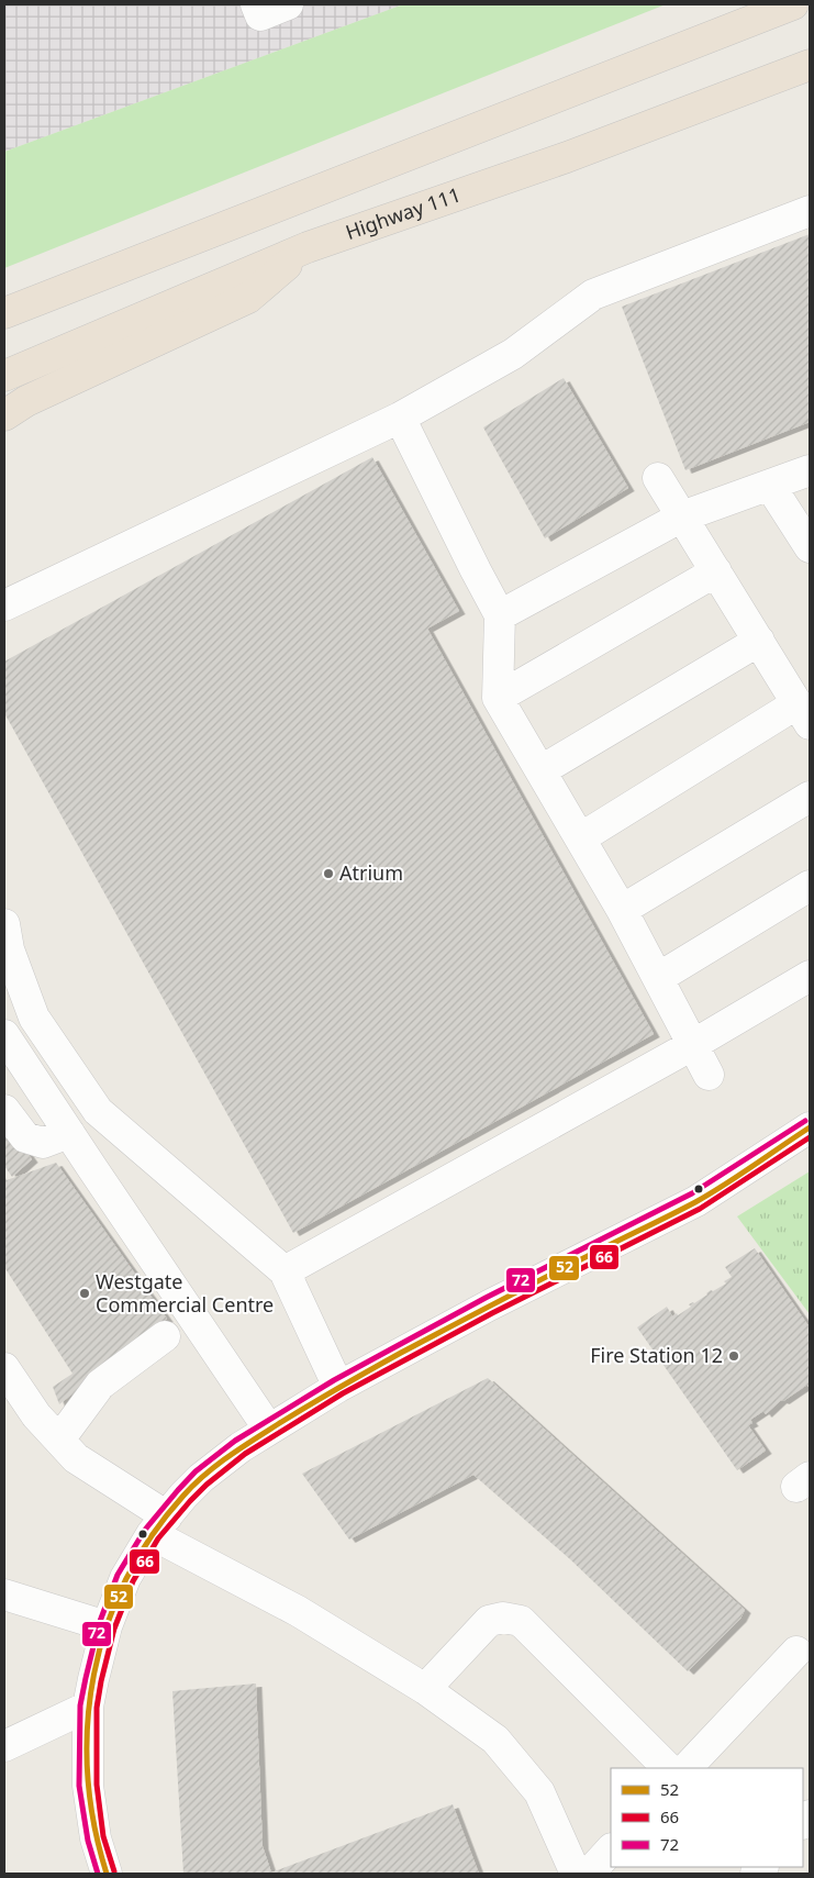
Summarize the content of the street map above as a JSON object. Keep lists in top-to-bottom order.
{
  "streets": {
    "highway": ["Highway 111"]
  },
  "places": ["Atrium", "Westgate Commercial Centre", "Fire Station 12"],
  "lines": ["transit line 72", "transit line 52", "transit line 66"],
  "legend": ["52", "66", "72"]
}
